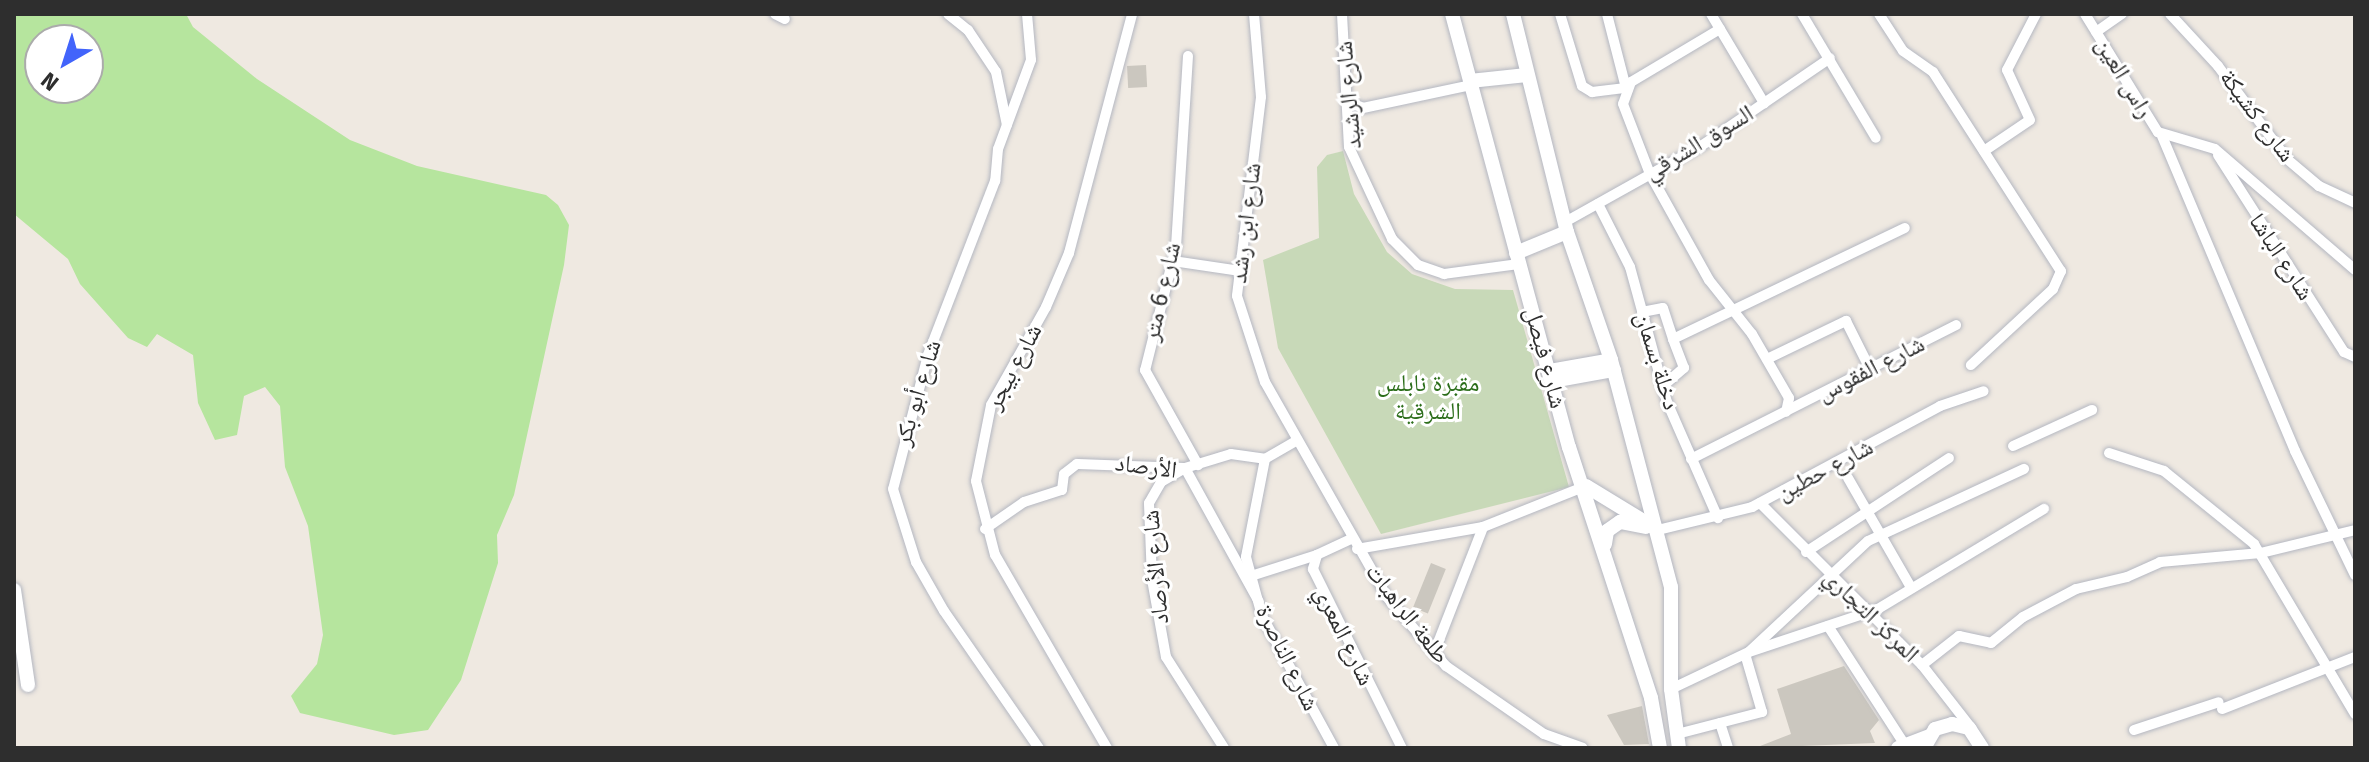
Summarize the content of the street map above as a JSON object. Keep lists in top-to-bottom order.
{
  "streets": {
    "main road": ["شارع فيصل"],
    "street": [
      "راس العين",
      "شارع الرشيد",
      "شارع كشيكة",
      "السوق الشرقي",
      "شارع ابن رشد",
      "شارع الباشا",
      "شارع 6 متر",
      "دخلة بسمان",
      "شارع بيجر",
      "شارع الفقوس",
      "شارع أبو بكر",
      "الأرصاد",
      "شارع حطين",
      "شارع الأرصاد",
      "طلعة الراهبات",
      "المركز التجاري",
      "شارع المعري",
      "شارع الناصرة"
    ]
  },
  "crossings": [
    ["راس العين", "شارع الباشا"],
    ["شارع الرشيد", "شارع فيصل"],
    ["السوق الشرقي", "دخلة بسمان"],
    ["شارع ابن رشد", "طلعة الراهبات"],
    ["شارع ابن رشد", "شارع المعري"],
    ["شارع 6 متر", "شارع الأرصاد"],
    ["شارع فيصل", "شارع المعري"],
    ["دخلة بسمان", "شارع الفقوس"],
    ["دخلة بسمان", "شارع حطين"],
    ["شارع بيجر", "الأرصاد"],
    ["الأرصاد", "شارع الأرصاد"],
    ["الأرصاد", "شارع الناصرة"],
    ["شارع حطين", "المركز التجاري"],
    ["شارع الأرصاد", "شارع الناصرة"],
    ["طلعة الراهبات", "شارع المعري"]
  ],
  "parks": ["مقبرة نابلس الشرقية"],
  "north": "bottom left"
}
